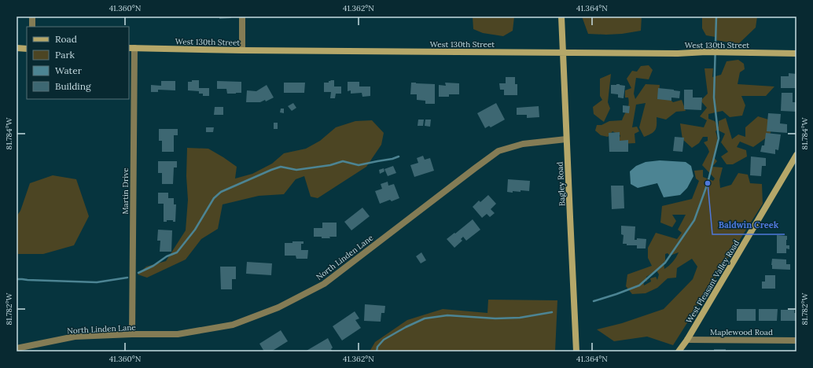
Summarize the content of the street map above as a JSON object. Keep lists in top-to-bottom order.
{
  "streets": {
    "main road": ["West 130th Street", "Bagley Road", "West Pleasant Valley Road"],
    "street": ["Martin Drive", "North Linden Lane", "Maplewood Road"]
  },
  "crossings": [
    ["West 130th Street", "Bagley Road"],
    ["West 130th Street", "Martin Drive"],
    ["Bagley Road", "North Linden Lane"],
    ["Martin Drive", "North Linden Lane"],
    ["West Pleasant Valley Road", "Maplewood Road"]
  ],
  "places": ["Baldwin Creek"],
  "legend": [
    "Road",
    "Park",
    "Water",
    "Building"
  ],
  "coordinates": [
    "41.360°N",
    "41.362°N",
    "41.364°N",
    "81.784°W",
    "81.782°W"
  ]
}
